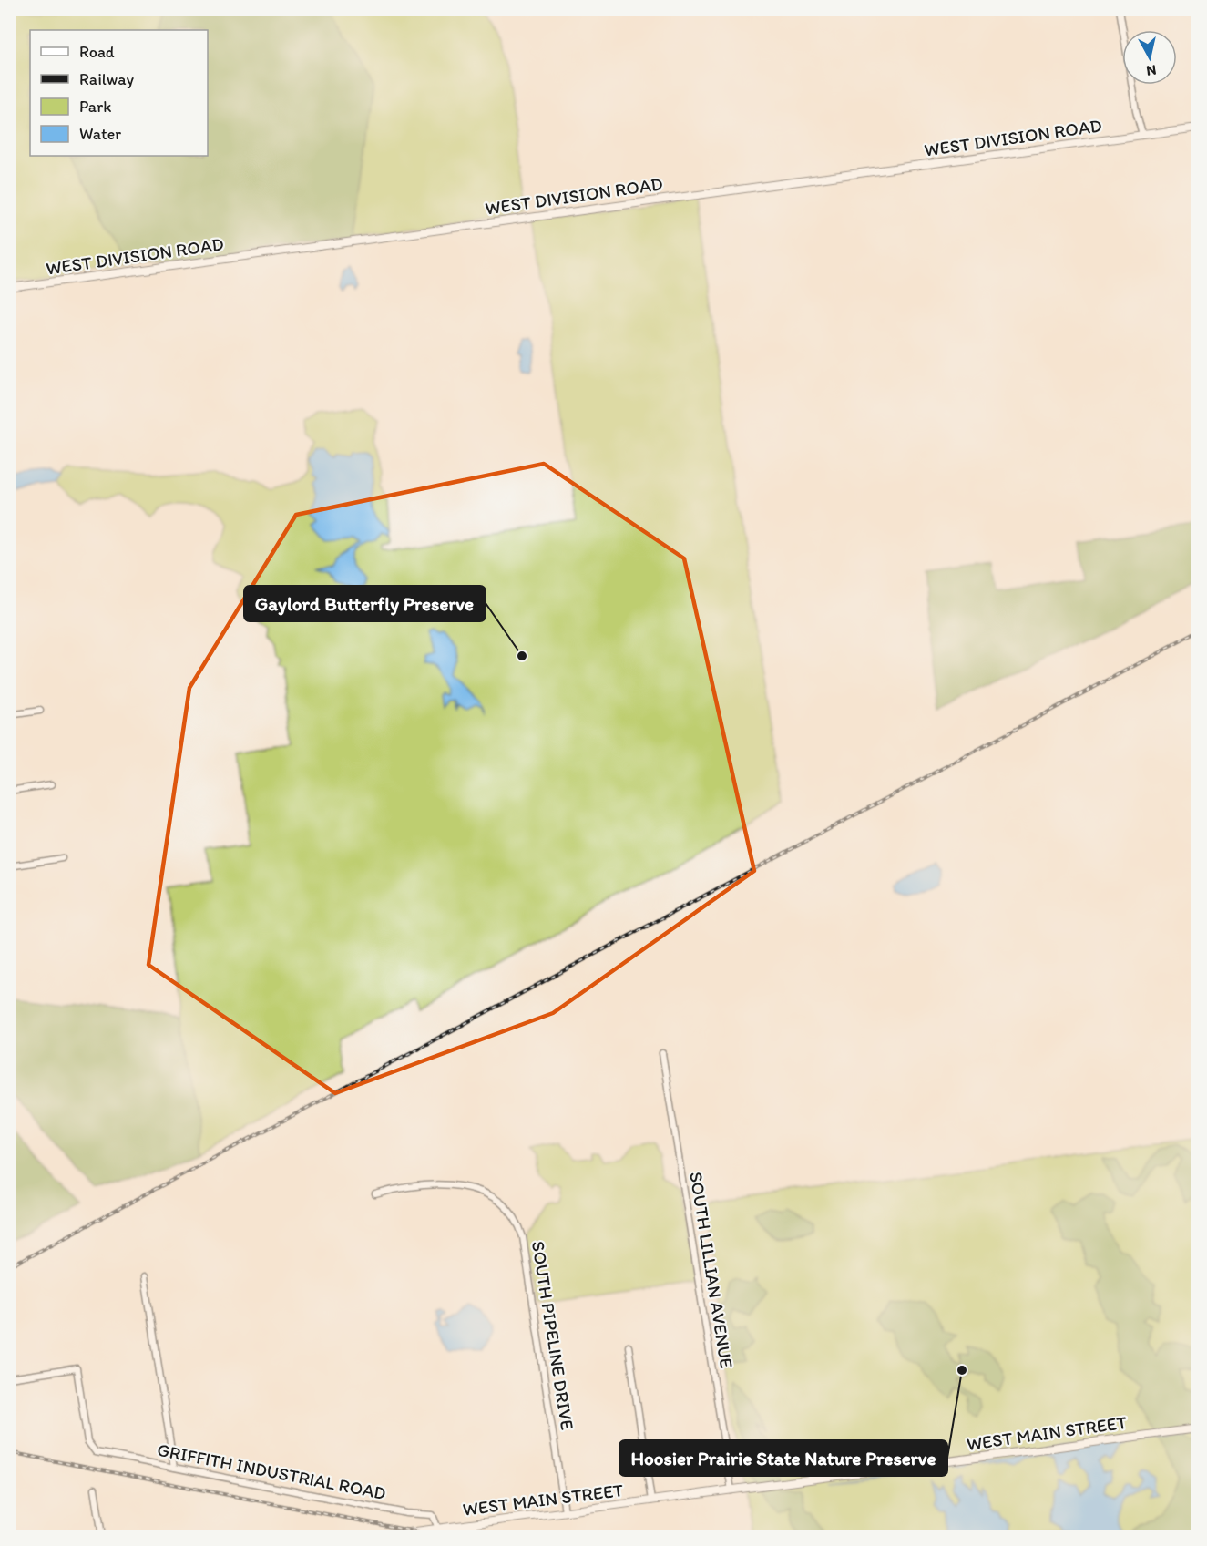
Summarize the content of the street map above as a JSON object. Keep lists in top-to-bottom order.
{
  "streets": {
    "street": [
      "WEST DIVISION ROAD",
      "SOUTH LILLIAN AVENUE",
      "SOUTH PIPELINE DRIVE",
      "WEST MAIN STREET",
      "GRIFFITH INDUSTRIAL ROAD"
    ]
  },
  "crossings": [
    ["SOUTH LILLIAN AVENUE", "WEST MAIN STREET"],
    ["SOUTH PIPELINE DRIVE", "WEST MAIN STREET"],
    ["WEST MAIN STREET", "GRIFFITH INDUSTRIAL ROAD"]
  ],
  "places": ["Gaylord Butterfly Preserve", "Hoosier Prairie State Nature Preserve"],
  "legend": [
    "Road",
    "Railway",
    "Park",
    "Water"
  ],
  "north": "bottom"
}
